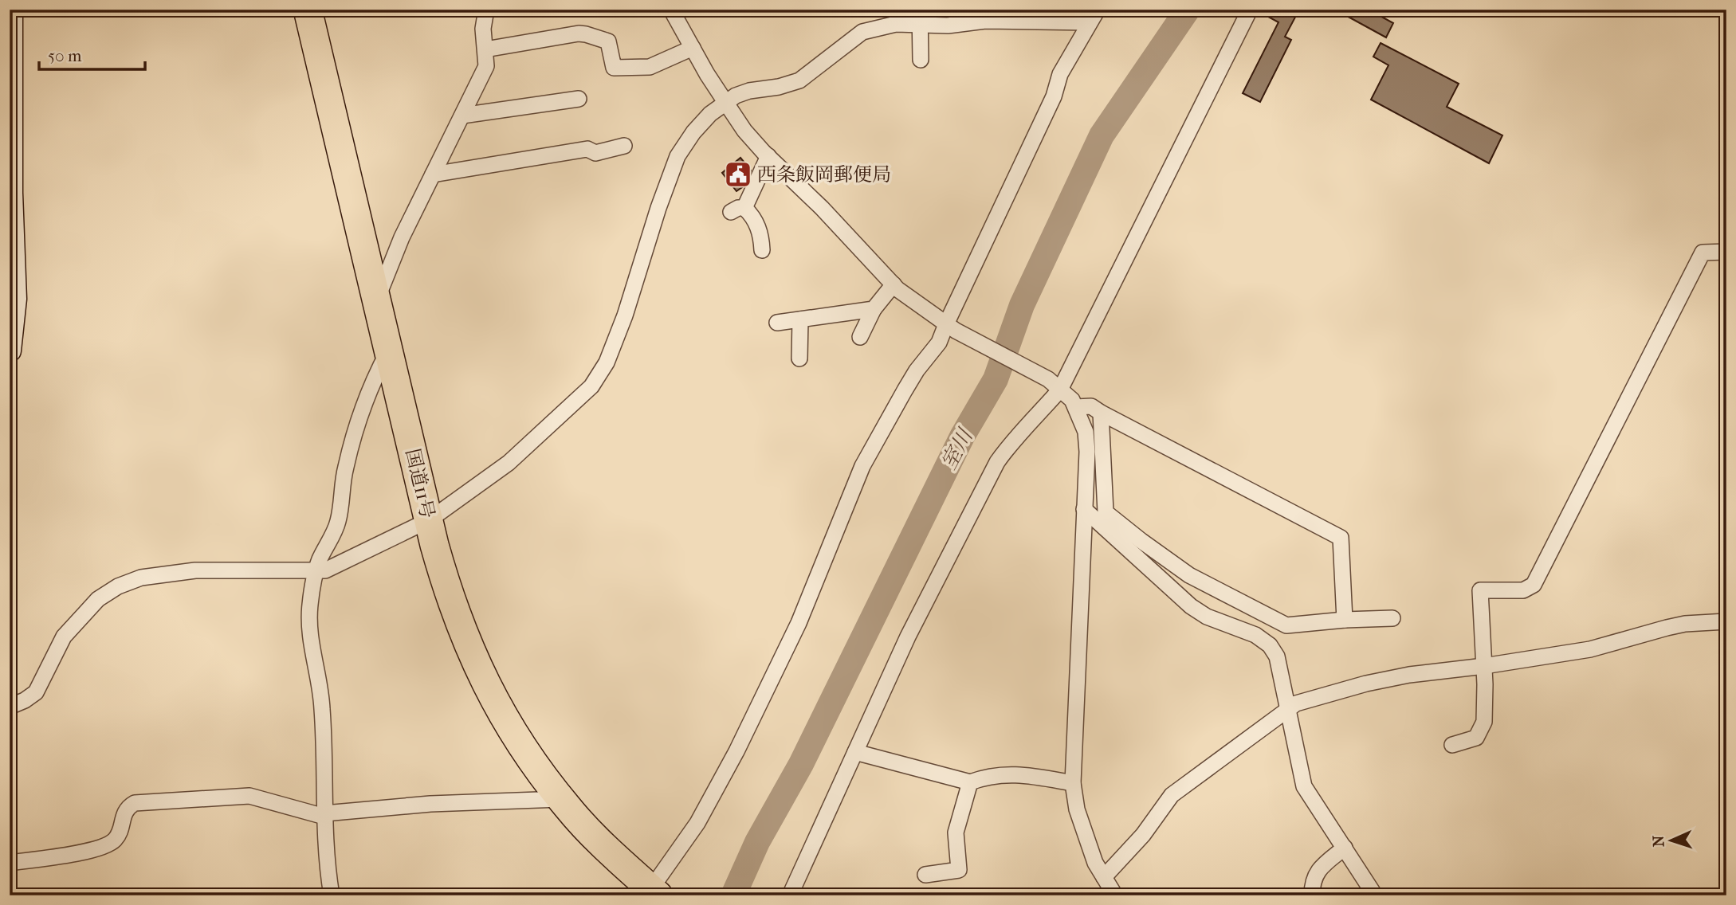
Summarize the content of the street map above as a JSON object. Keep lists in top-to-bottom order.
{
  "streets": {
    "highway": ["国道11号"]
  },
  "water": ["室川"],
  "places": {
    "public building": ["西条飯岡郵便局"]
  },
  "scale_bar": "50 m",
  "north": "left"
}
